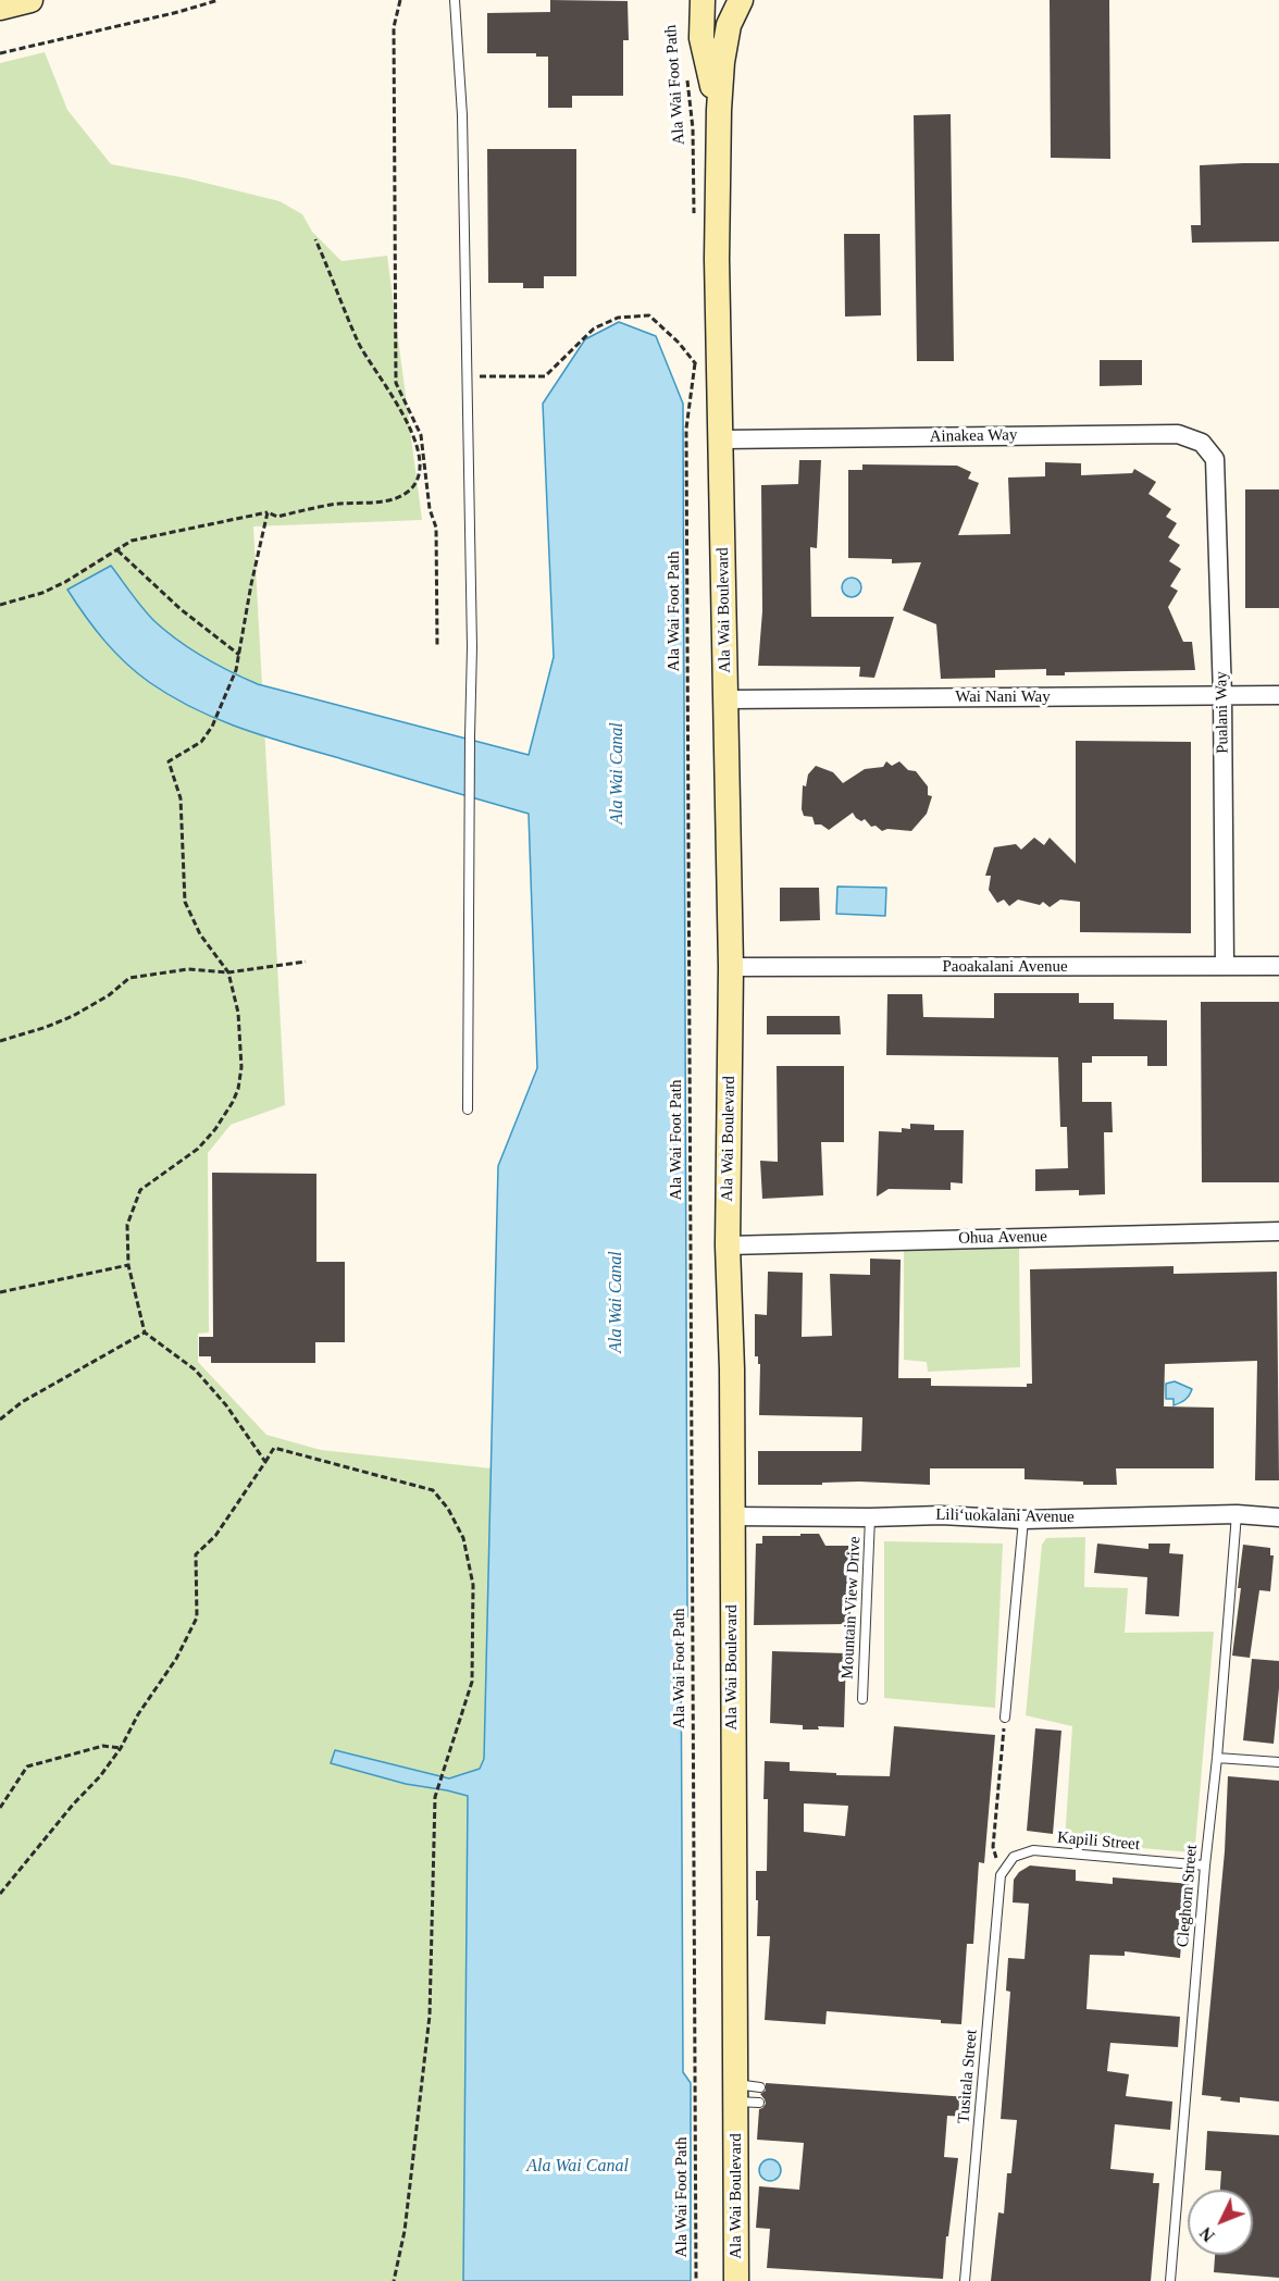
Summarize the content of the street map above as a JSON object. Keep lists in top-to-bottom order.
{
  "streets": {
    "main road": ["Ala Wai Boulevard"],
    "street": [
      "Ainakea Way",
      "Wai Nani Way",
      "Pualani Way",
      "Paoakalani Avenue",
      "Ohua Avenue",
      "Liliʻuokalani Avenue"
    ],
    "lane": [
      "Mountain View Drive",
      "Kapili Street",
      "Cleghorn Street",
      "Tusitala Street"
    ],
    "path": ["Ala Wai Foot Path"]
  },
  "crossings": [
    ["Ainakea Way", "Ala Wai Boulevard"],
    ["Ainakea Way", "Pualani Way"],
    ["Ala Wai Boulevard", "Wai Nani Way"],
    ["Ala Wai Boulevard", "Paoakalani Avenue"],
    ["Ala Wai Boulevard", "Ohua Avenue"],
    ["Ala Wai Boulevard", "Liliʻuokalani Avenue"],
    ["Wai Nani Way", "Pualani Way"],
    ["Pualani Way", "Paoakalani Avenue"],
    ["Liliʻuokalani Avenue", "Mountain View Drive"],
    ["Liliʻuokalani Avenue", "Cleghorn Street"],
    ["Kapili Street", "Cleghorn Street"],
    ["Kapili Street", "Tusitala Street"]
  ],
  "water": ["Ala Wai Canal"],
  "north": "bottom left"
}
